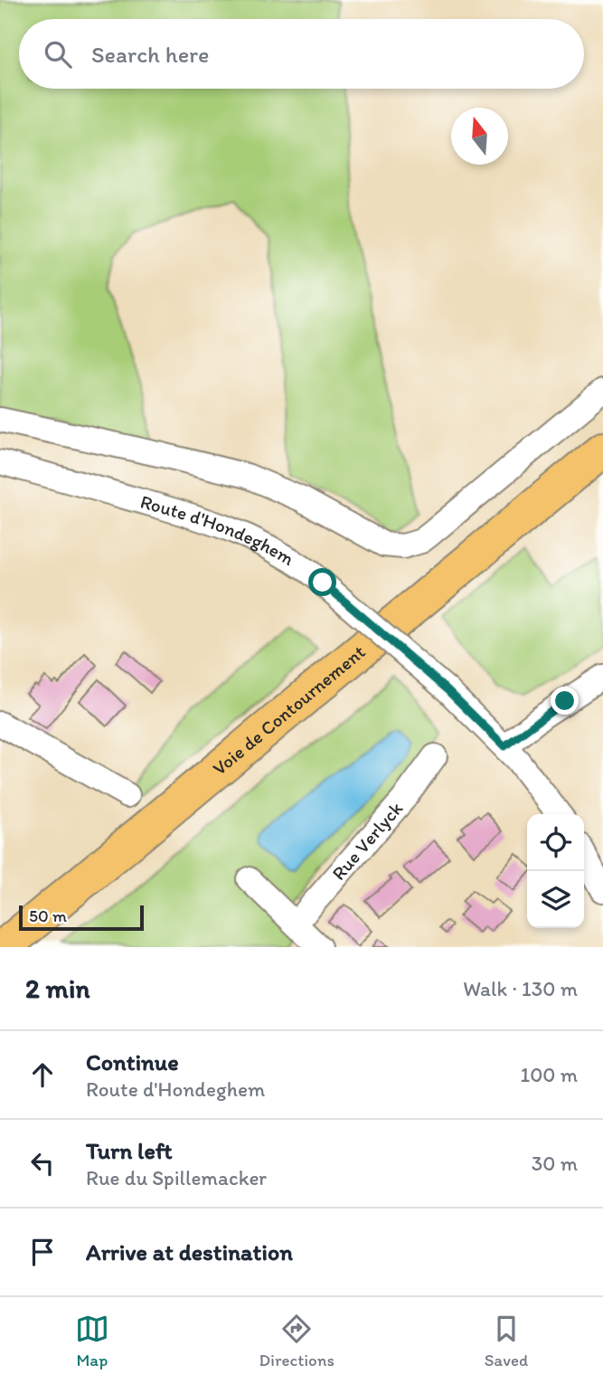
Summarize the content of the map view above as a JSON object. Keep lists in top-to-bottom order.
{
  "streets": {
    "highway": ["Voie de Contournement"],
    "street": ["Route d'Hondeghem", "Rue Verlyck"]
  },
  "scale_bar": "50 m",
  "north": "top",
  "page": {
    "search": "Search here",
    "scale": "50 m",
    "heading": ["2 min", "Walk · 130 m"],
    "list": [
      ["Continue", "Route d'Hondeghem", "100 m"],
      ["Turn left", "Rue du Spillemacker", "30 m"],
      "Arrive at destination"
    ],
    "nav": ["Map", "Directions", "Saved"]
  }
}
